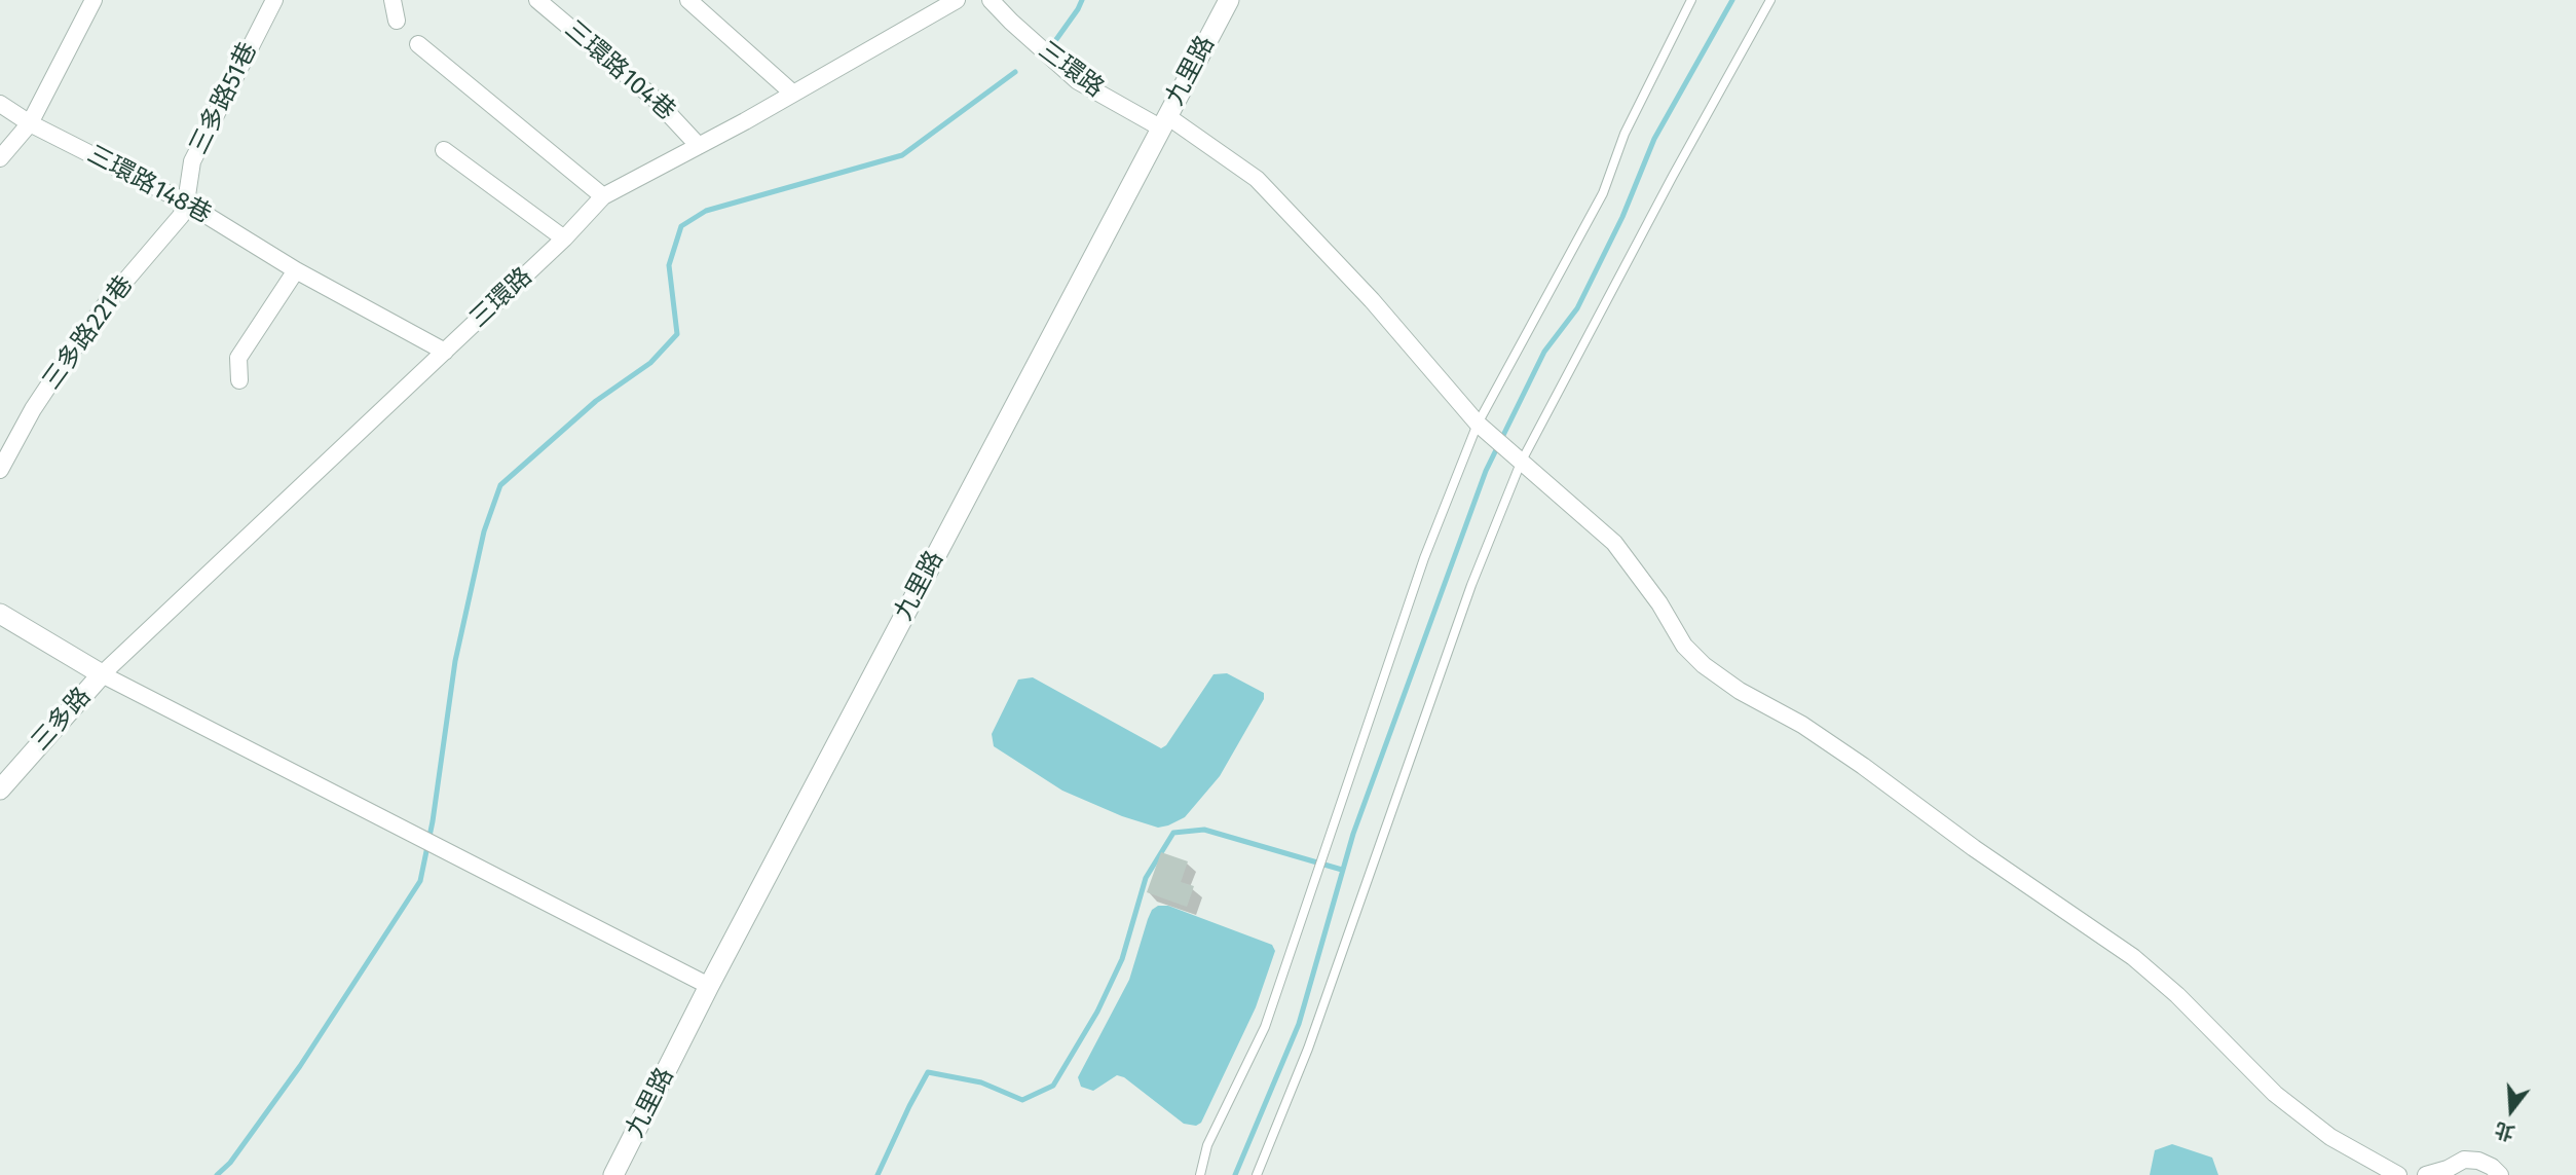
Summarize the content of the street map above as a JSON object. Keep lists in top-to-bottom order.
{
  "streets": {
    "street": [
      "三環路",
      "三環路104巷",
      "九里路",
      "三多路51巷",
      "三環路148巷",
      "三多路221巷",
      "三多路"
    ]
  },
  "crossings": [
    ["三環路", "三環路104巷"],
    ["三環路", "九里路"],
    ["三環路", "三環路148巷"],
    ["三環路", "三多路"],
    ["三多路51巷", "三環路148巷"],
    ["三多路51巷", "三多路221巷"],
    ["三環路148巷", "三多路221巷"]
  ],
  "north": "bottom"
}
